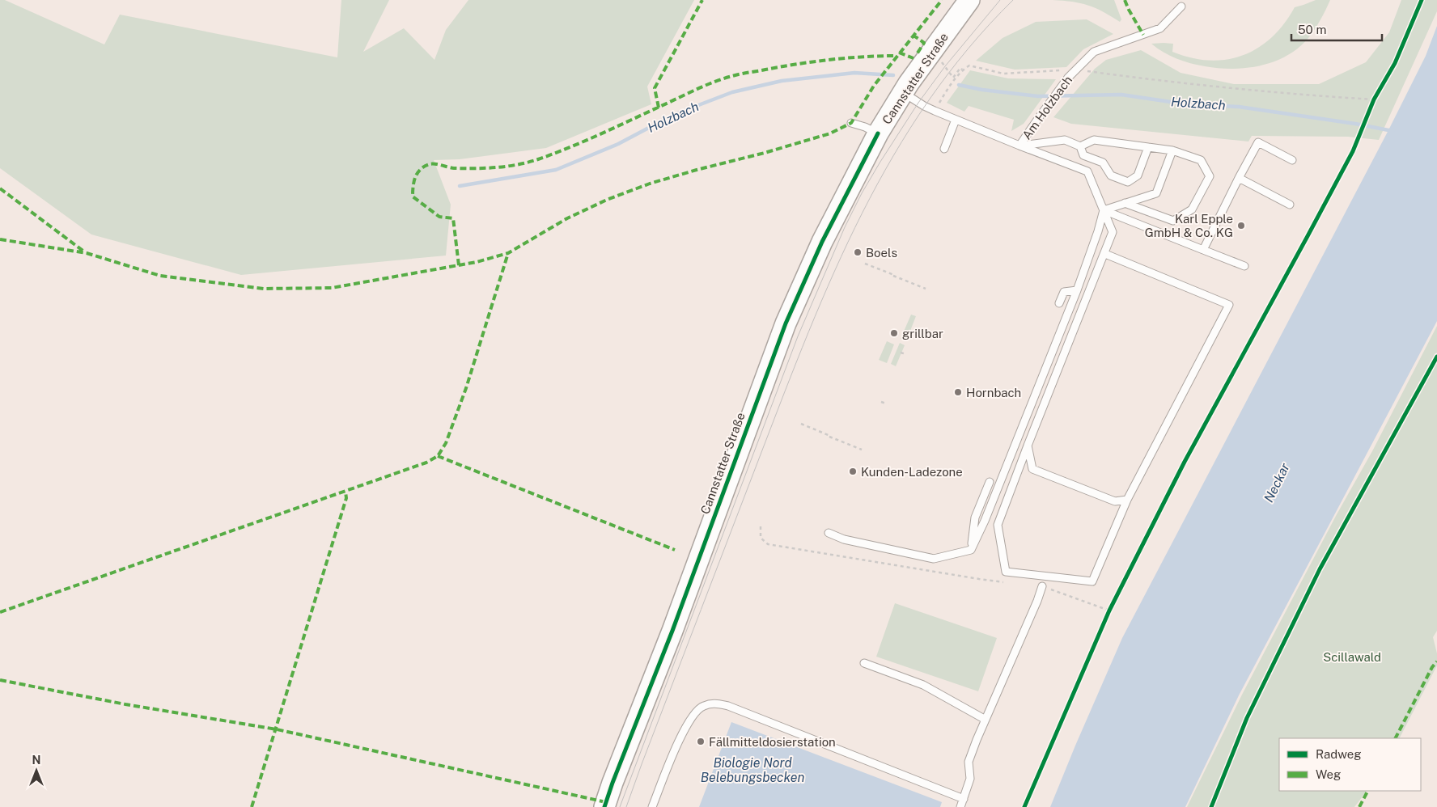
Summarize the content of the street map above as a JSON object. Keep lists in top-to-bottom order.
{
  "streets": {
    "main road": ["Cannstatter Straße"],
    "lane": ["Am Holzbach"]
  },
  "crossings": [
    ["Cannstatter Straße", "Am Holzbach"]
  ],
  "water": ["Holzbach", "Neckar", "Biologie Nord Belebungsbecken"],
  "parks": ["Scillawald"],
  "places": [
    "Karl Epple GmbH & Co. KG",
    "Boels",
    "grillbar",
    "Hornbach",
    "Kunden-Ladezone",
    "Fällmitteldosierstation"
  ],
  "legend": ["Radweg", "Weg"],
  "scale_bar": "50 m",
  "north": "top"
}
